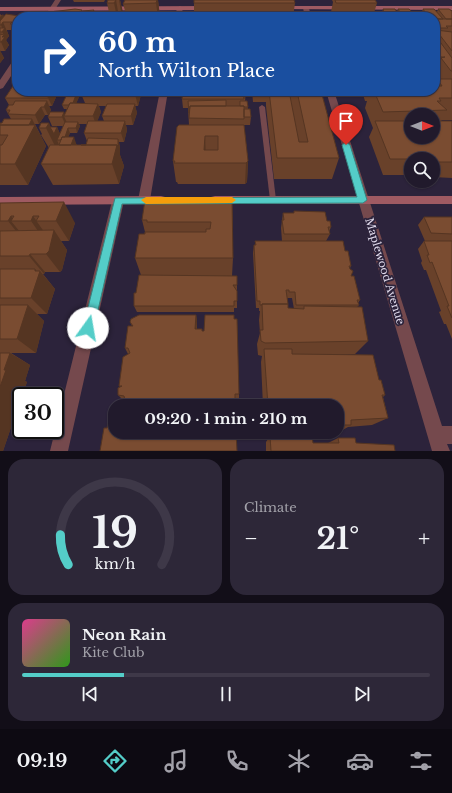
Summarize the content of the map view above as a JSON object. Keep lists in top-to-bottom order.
{
  "streets": {
    "street": ["Maplewood Avenue"]
  },
  "north": "right",
  "page": {
    "turn": ["60 m", "North Wilton Place"],
    "limit": "30",
    "trip": "09:20 · 1 min · 210 m",
    "tile": "Climate",
    "heat": ["−", "21°", "+"],
    "song": ["Neon Rain", "Kite Club"],
    "tabs": "09:19",
    "gauge": ["19", "km/h"]
  }
}
